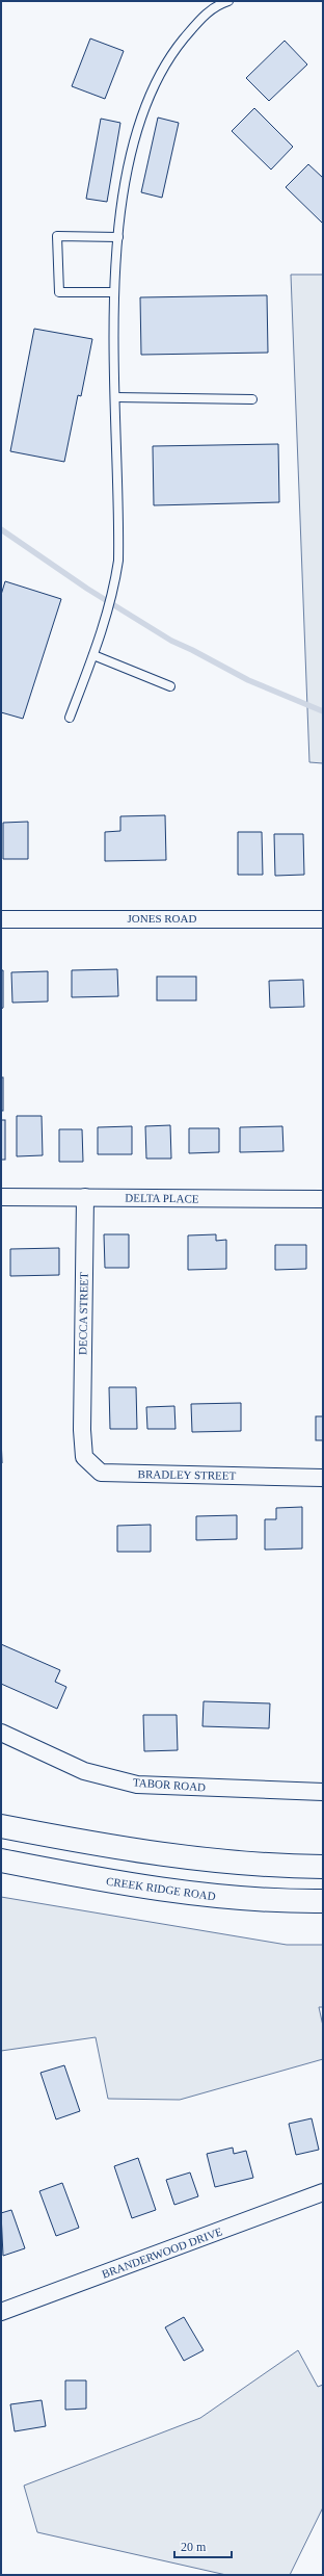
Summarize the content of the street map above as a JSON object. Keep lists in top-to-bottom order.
{
  "streets": {
    "main road": ["CREEK RIDGE ROAD"],
    "street": [
      "JONES ROAD",
      "DELTA PLACE",
      "DECCA STREET",
      "BRADLEY STREET",
      "TABOR ROAD",
      "BRANDERWOOD DRIVE"
    ]
  },
  "crossings": [
    ["DELTA PLACE", "DECCA STREET"],
    ["DECCA STREET", "BRADLEY STREET"]
  ],
  "scale_bar": "20 m"
}
